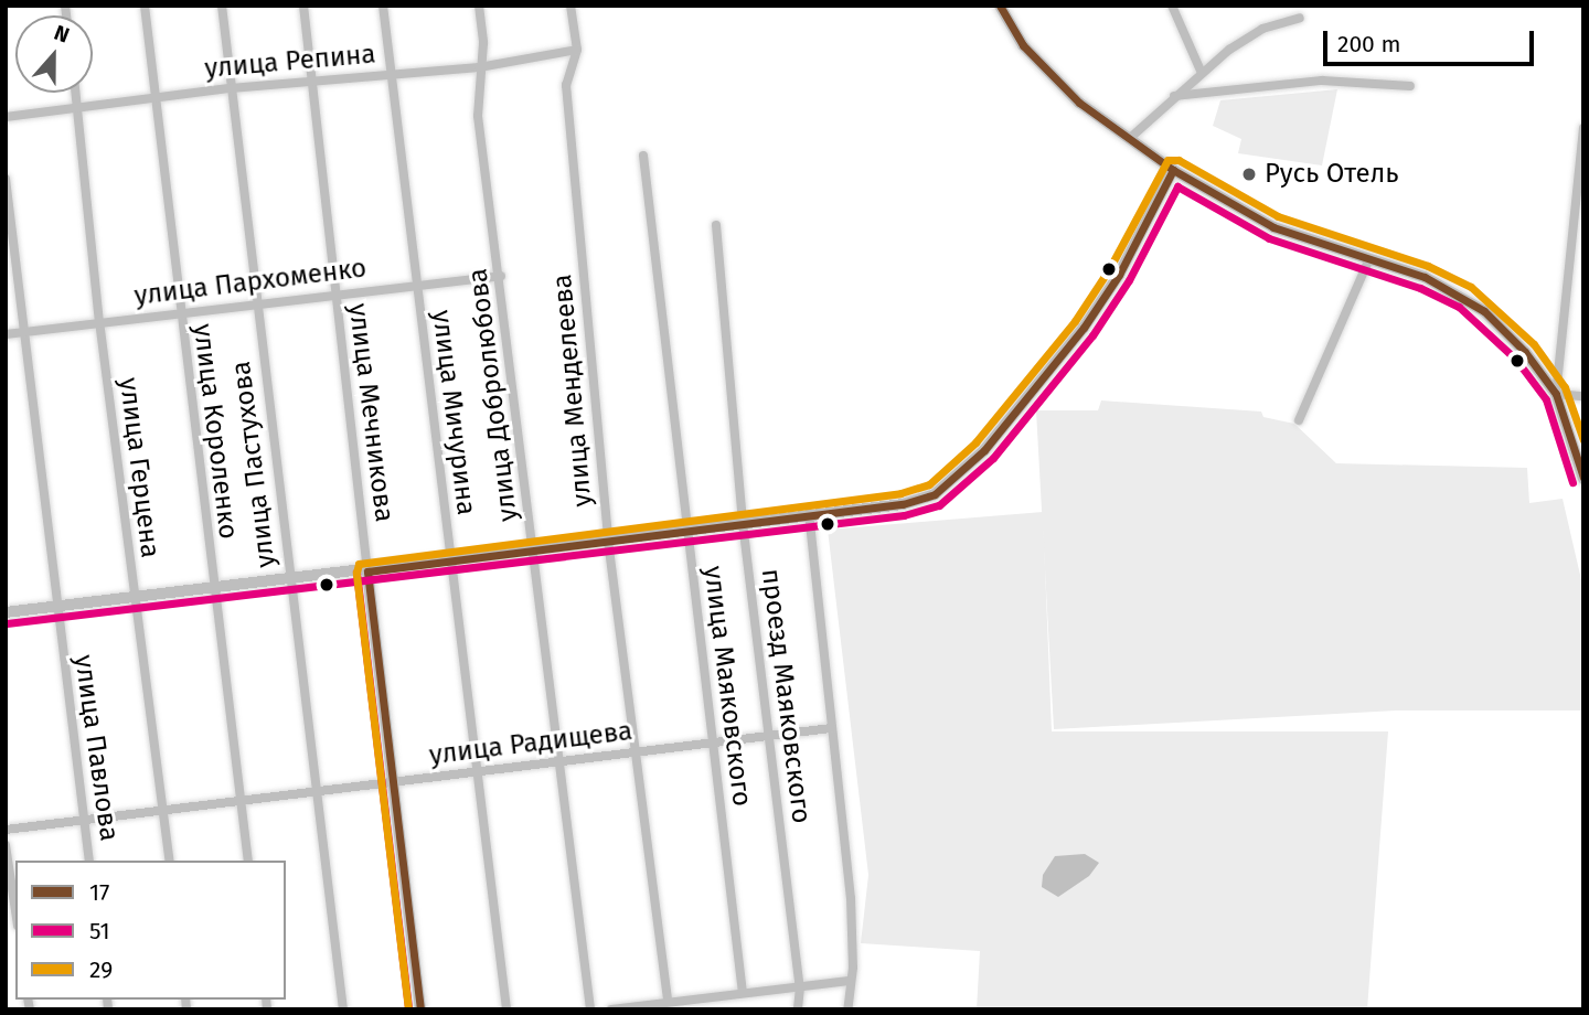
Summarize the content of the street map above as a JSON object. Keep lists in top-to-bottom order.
{
  "streets": {
    "main road": ["улица Мечникова"],
    "street": [
      "улица Репина",
      "улица Пархоменко",
      "улица Менделеева",
      "улица Добролюбова",
      "улица Мичурина",
      "улица Короленко",
      "улица Пастухова",
      "улица Герцена",
      "улица Маяковского",
      "проезд Маяковского",
      "улица Радищева",
      "улица Павлова"
    ]
  },
  "crossings": [
    ["улица Репина", "улица Менделеева"],
    ["улица Репина", "улица Добролюбова"],
    ["улица Репина", "улица Мечникова"],
    ["улица Репина", "улица Мичурина"],
    ["улица Репина", "улица Короленко"],
    ["улица Репина", "улица Пастухова"],
    ["улица Репина", "улица Герцена"],
    ["улица Пархоменко", "улица Добролюбова"],
    ["улица Пархоменко", "улица Мечникова"],
    ["улица Пархоменко", "улица Мичурина"],
    ["улица Пархоменко", "улица Короленко"],
    ["улица Пархоменко", "улица Пастухова"],
    ["улица Пархоменко", "улица Герцена"],
    ["улица Пархоменко", "улица Павлова"],
    ["улица Менделеева", "улица Радищева"],
    ["улица Добролюбова", "улица Радищева"],
    ["улица Мечникова", "улица Радищева"],
    ["улица Мичурина", "улица Радищева"],
    ["улица Короленко", "улица Радищева"],
    ["улица Пастухова", "улица Радищева"],
    ["улица Герцена", "улица Радищева"],
    ["улица Маяковского", "улица Радищева"],
    ["проезд Маяковского", "улица Радищева"],
    ["улица Радищева", "улица Павлова"]
  ],
  "places": ["Русь Отель"],
  "lines": ["transit line 17", "transit line 29", "transit line 51"],
  "legend": ["17", "51", "29"],
  "scale_bar": "200 m",
  "north": "top"
}
